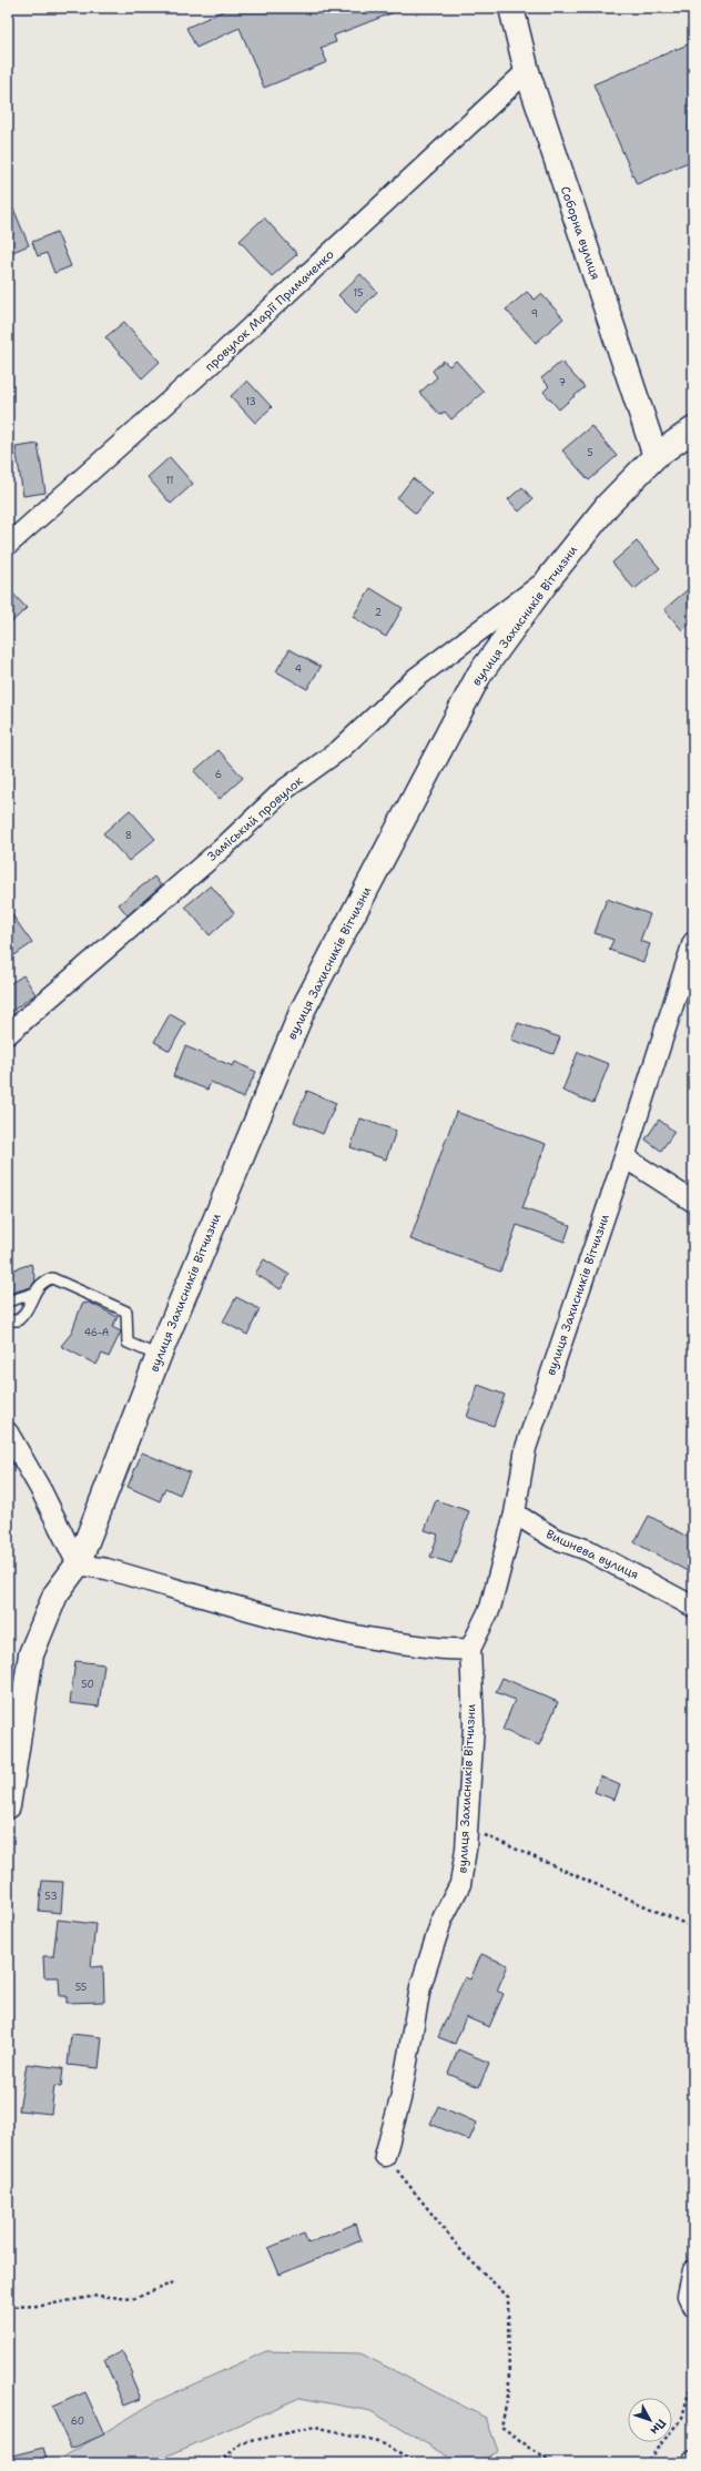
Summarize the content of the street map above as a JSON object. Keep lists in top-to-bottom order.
{
  "streets": {
    "street": [
      "Соборна вулиця",
      "провулок Марії Примаченко",
      "вулиця Захисників Вітчизни",
      "Заміський провулок",
      "Вишнева вулиця"
    ]
  },
  "crossings": [
    ["Соборна вулиця", "провулок Марії Примаченко"],
    ["Соборна вулиця", "вулиця Захисників Вітчизни"],
    ["вулиця Захисників Вітчизни", "Заміський провулок"],
    ["вулиця Захисників Вітчизни", "Вишнева вулиця"]
  ],
  "house_numbers": [
    "15",
    "9",
    "7",
    "13",
    "5",
    "11",
    "2",
    "4",
    "6",
    "8",
    "46-А",
    "50",
    "53",
    "55",
    "60"
  ],
  "north": "bottom right"
}
